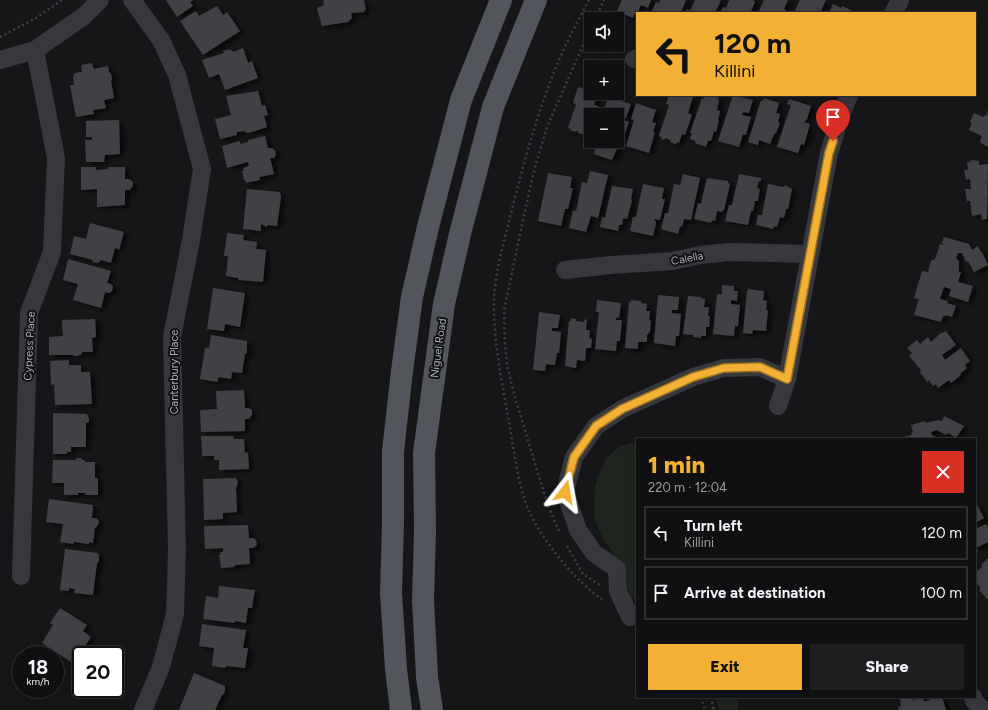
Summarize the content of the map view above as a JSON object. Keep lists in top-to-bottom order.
{
  "streets": {
    "main road": ["Niguel Road"],
    "street": ["Calella", "Cypress Place", "Canterbury Place"]
  },
  "page": {
    "map_buttons": ["+", "−"],
    "turn": ["120 m", "Killini"],
    "heading": ["1 min", "220 m · 12:04"],
    "list": [
      {
        "name": "Turn left",
        "note": "Killini",
        "value": "120 m"
      },
      {
        "name": "Arrive at destination",
        "value": "100 m"
      }
    ],
    "buttons": ["Exit", "Share"],
    "speed": "18 km/h",
    "limit": "20"
  }
}
